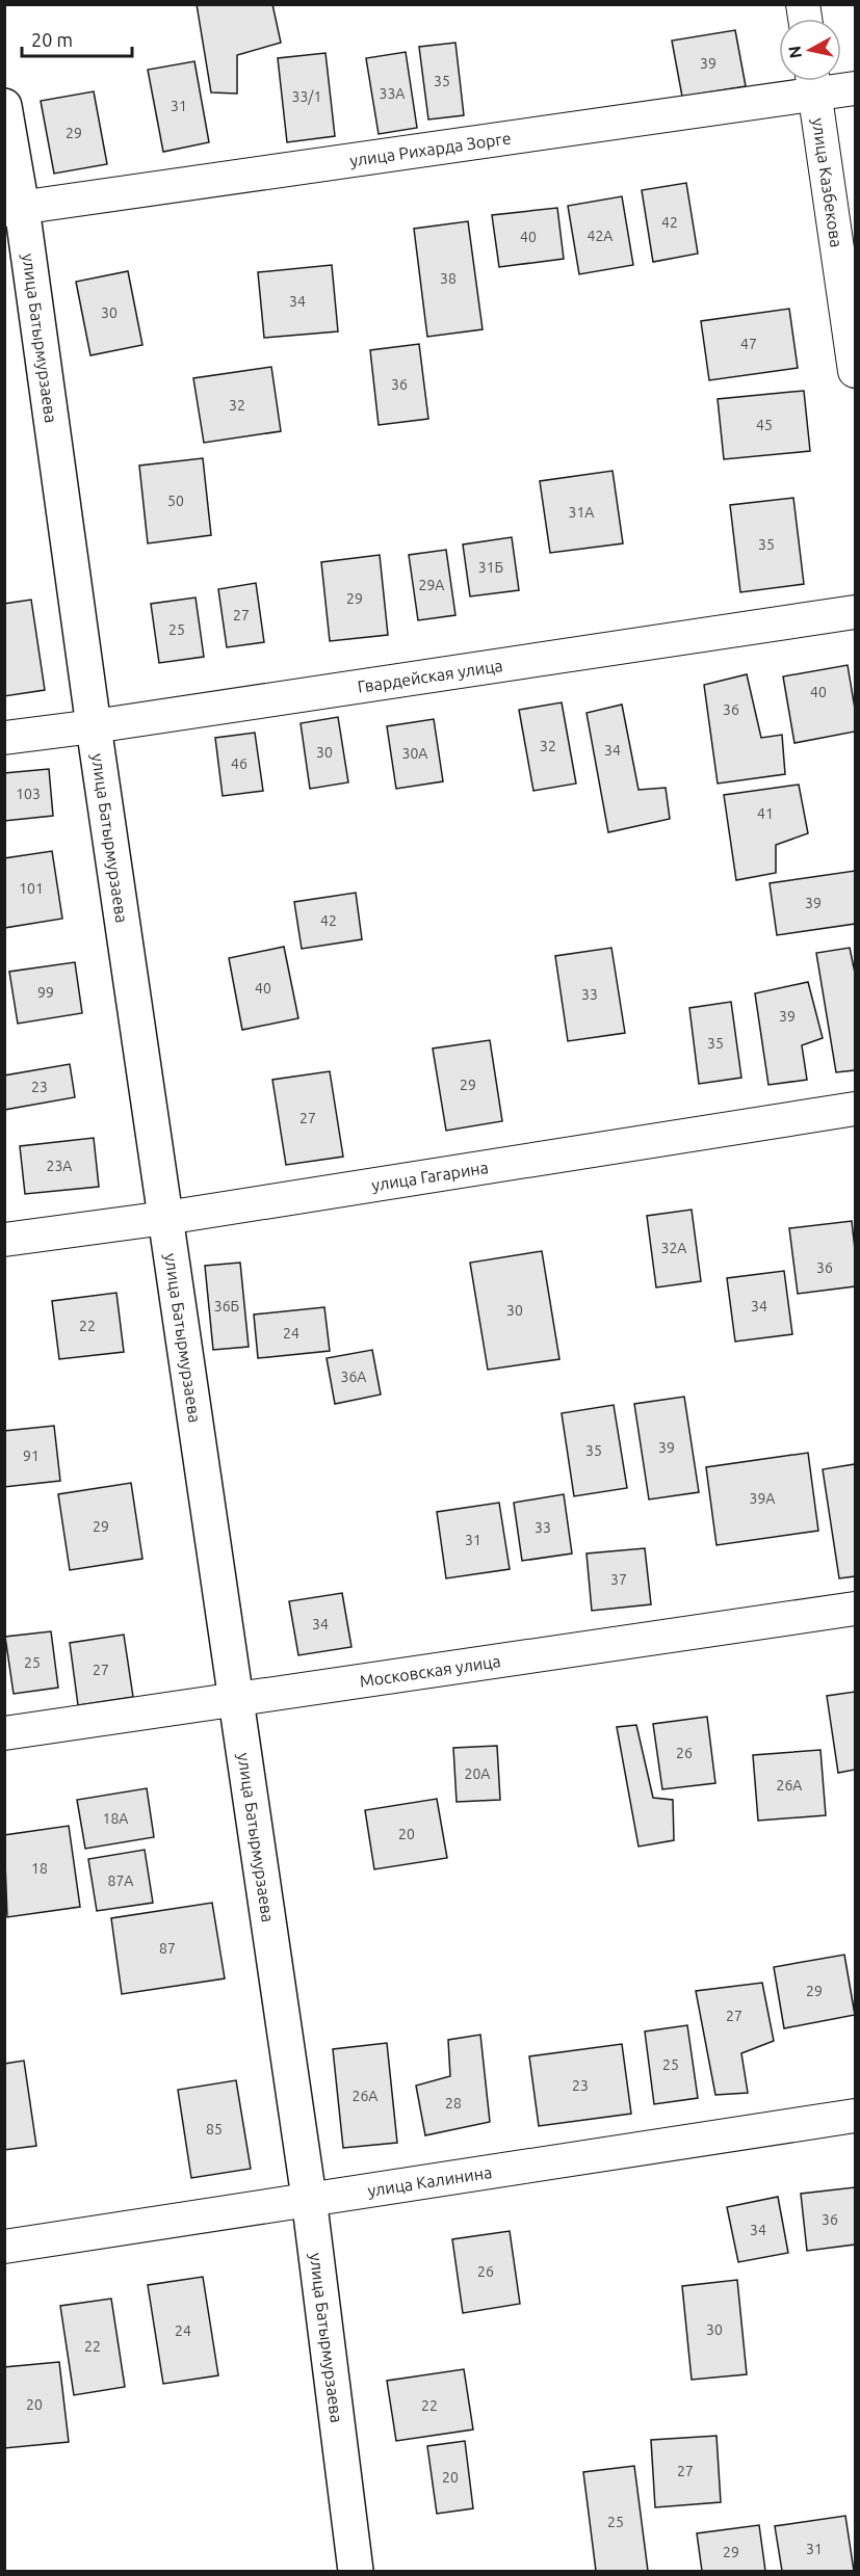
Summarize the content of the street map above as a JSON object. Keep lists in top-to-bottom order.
{
  "streets": {
    "street": [
      "улица Рихарда Зорге",
      "улица Казбекова",
      "улица Батырмурзаева",
      "Гвардейская улица",
      "улица Гагарина",
      "Московская улица",
      "улица Калинина"
    ]
  },
  "crossings": [
    ["улица Рихарда Зорге", "улица Казбекова"],
    ["улица Рихарда Зорге", "улица Батырмурзаева"],
    ["улица Батырмурзаева", "Гвардейская улица"],
    ["улица Батырмурзаева", "улица Гагарина"],
    ["улица Батырмурзаева", "Московская улица"],
    ["улица Батырмурзаева", "улица Калинина"]
  ],
  "house_numbers": [
    "39",
    "35",
    "33А",
    "33/1",
    "31",
    "29",
    "42",
    "42А",
    "40",
    "38",
    "34",
    "30",
    "47",
    "36",
    "32",
    "45",
    "50",
    "31А",
    "35",
    "31Б",
    "29А",
    "29",
    "27",
    "25",
    "40",
    "36",
    "32",
    "34",
    "30",
    "30А",
    "46",
    "103",
    "41",
    "101",
    "39",
    "42",
    "40",
    "99",
    "33",
    "39",
    "35",
    "29",
    "23",
    "27",
    "23А",
    "32А",
    "36",
    "36Б",
    "34",
    "30",
    "22",
    "24",
    "36А",
    "39",
    "35",
    "91",
    "39А",
    "29",
    "33",
    "31",
    "37",
    "34",
    "25",
    "27",
    "26",
    "20А",
    "26А",
    "18А",
    "20",
    "18",
    "87А",
    "87",
    "29",
    "27",
    "25",
    "23",
    "26А",
    "28",
    "85",
    "36",
    "34",
    "26",
    "30",
    "24",
    "22",
    "20",
    "22",
    "27",
    "20",
    "25",
    "31",
    "29"
  ],
  "scale_bar": "20 m",
  "north": "left"
}
